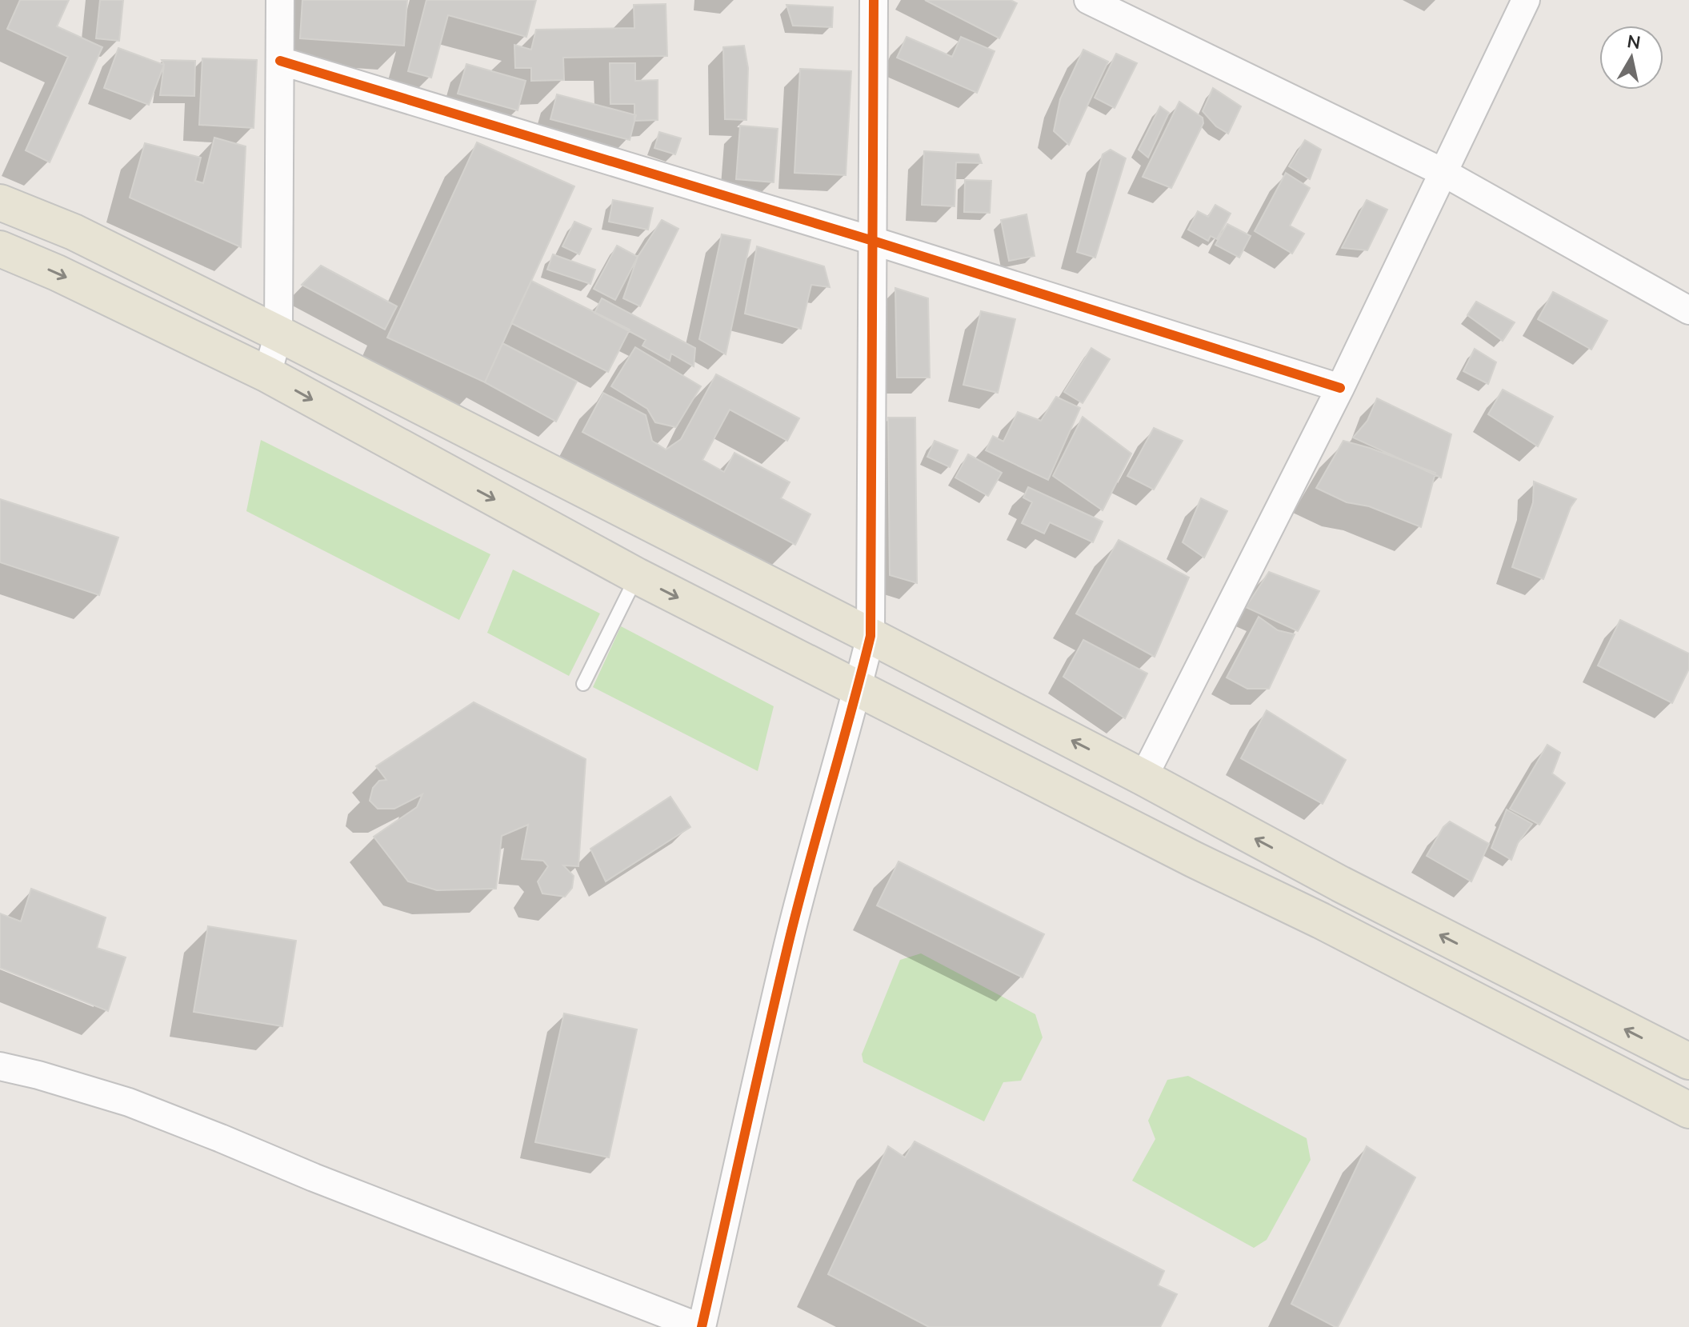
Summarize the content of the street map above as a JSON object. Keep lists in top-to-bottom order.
{
  "north": "top"
}
